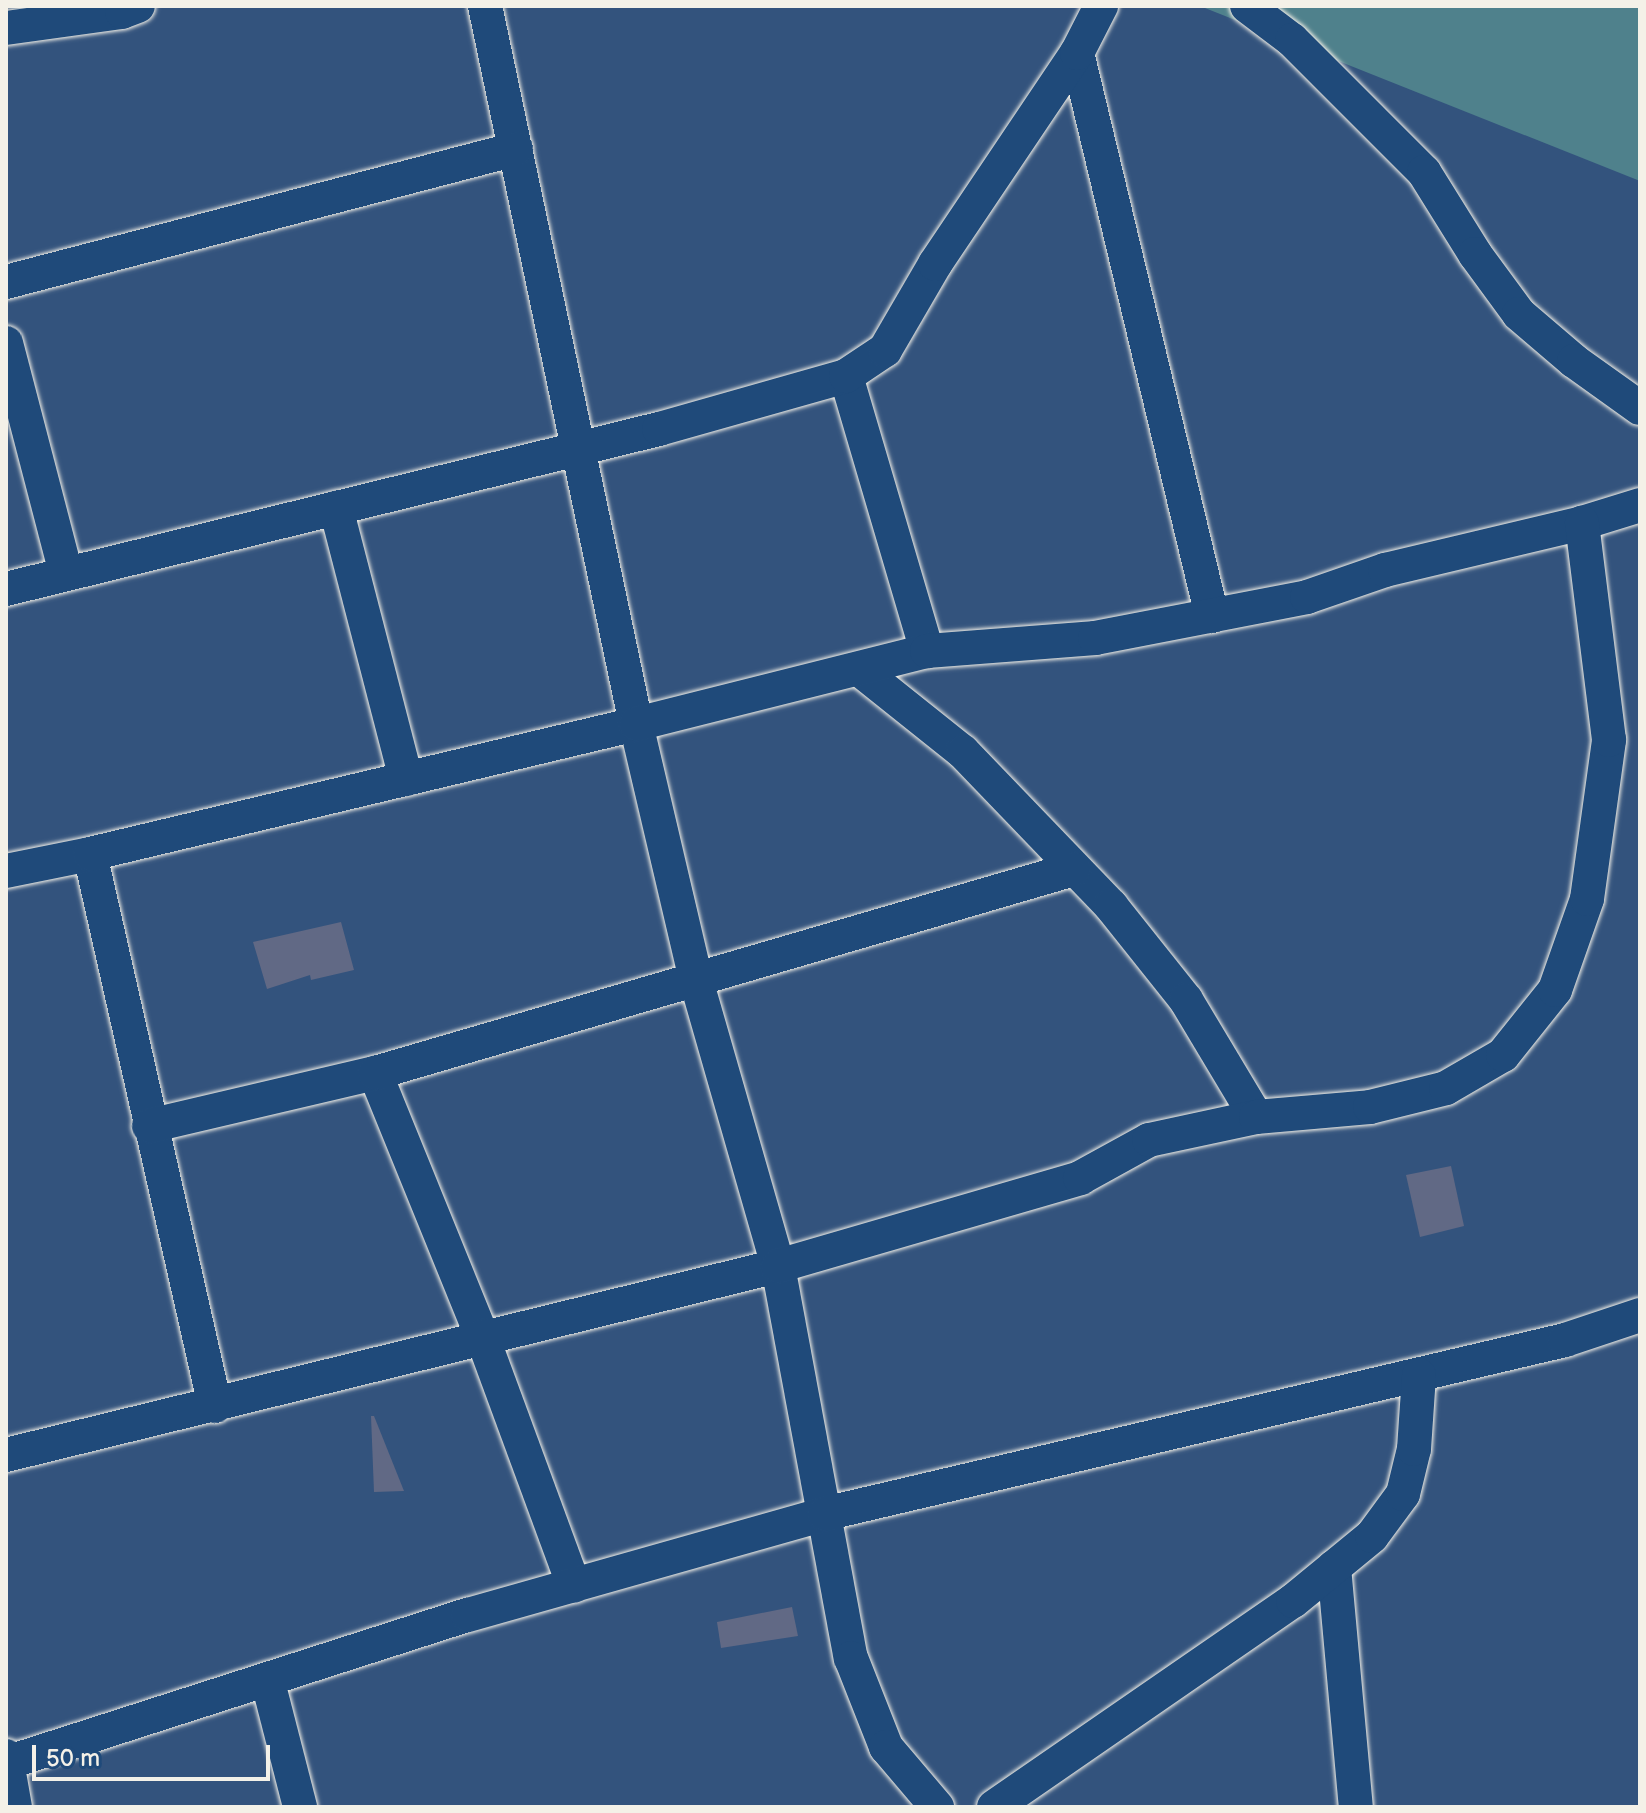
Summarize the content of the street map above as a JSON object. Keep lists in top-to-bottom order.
{
  "scale_bar": "50 m"
}
